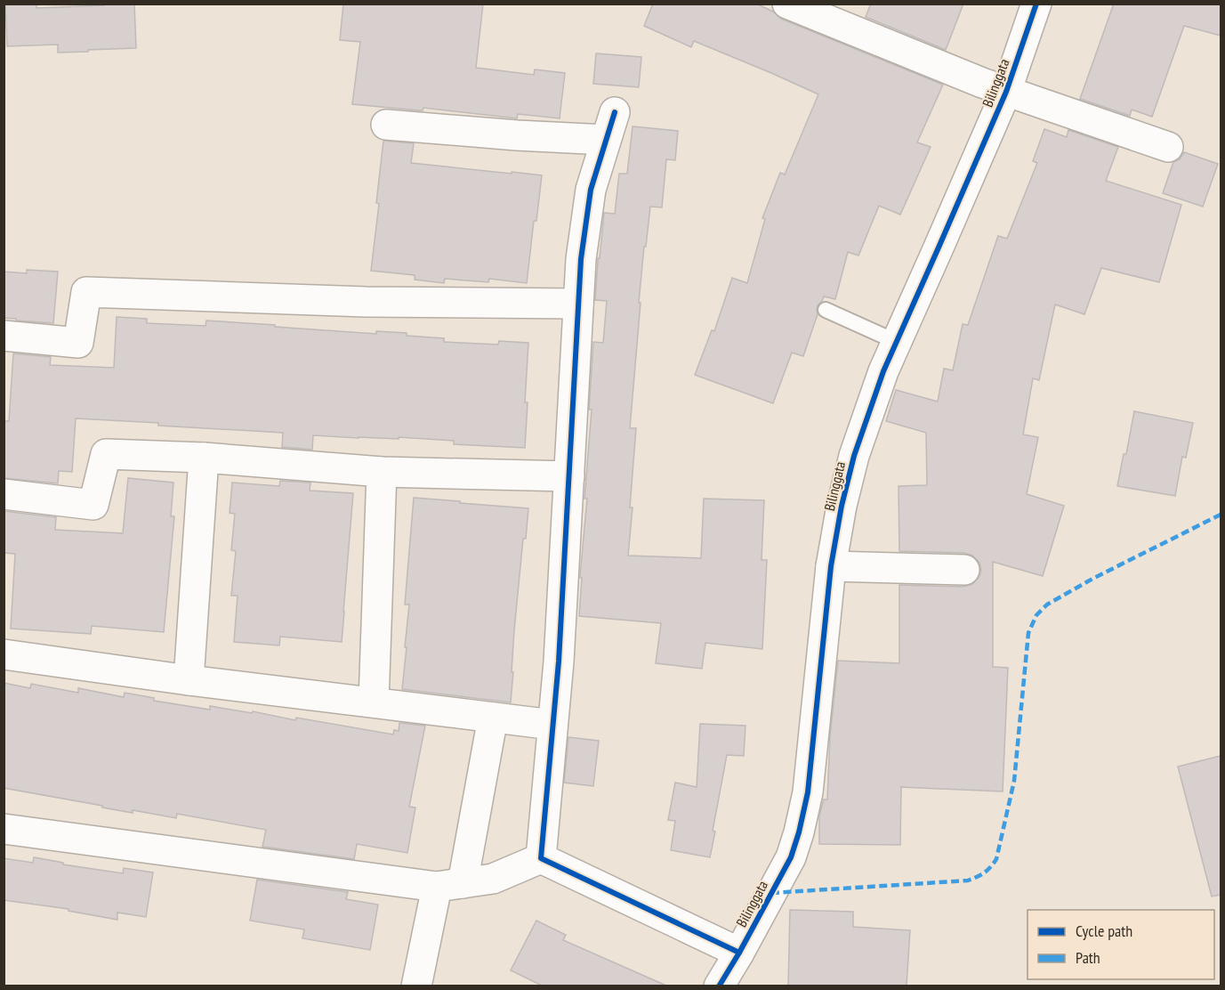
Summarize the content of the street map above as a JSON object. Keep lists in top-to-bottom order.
{
  "streets": {
    "street": ["Bilinggata"]
  },
  "legend": ["Cycle path", "Path"]
}
